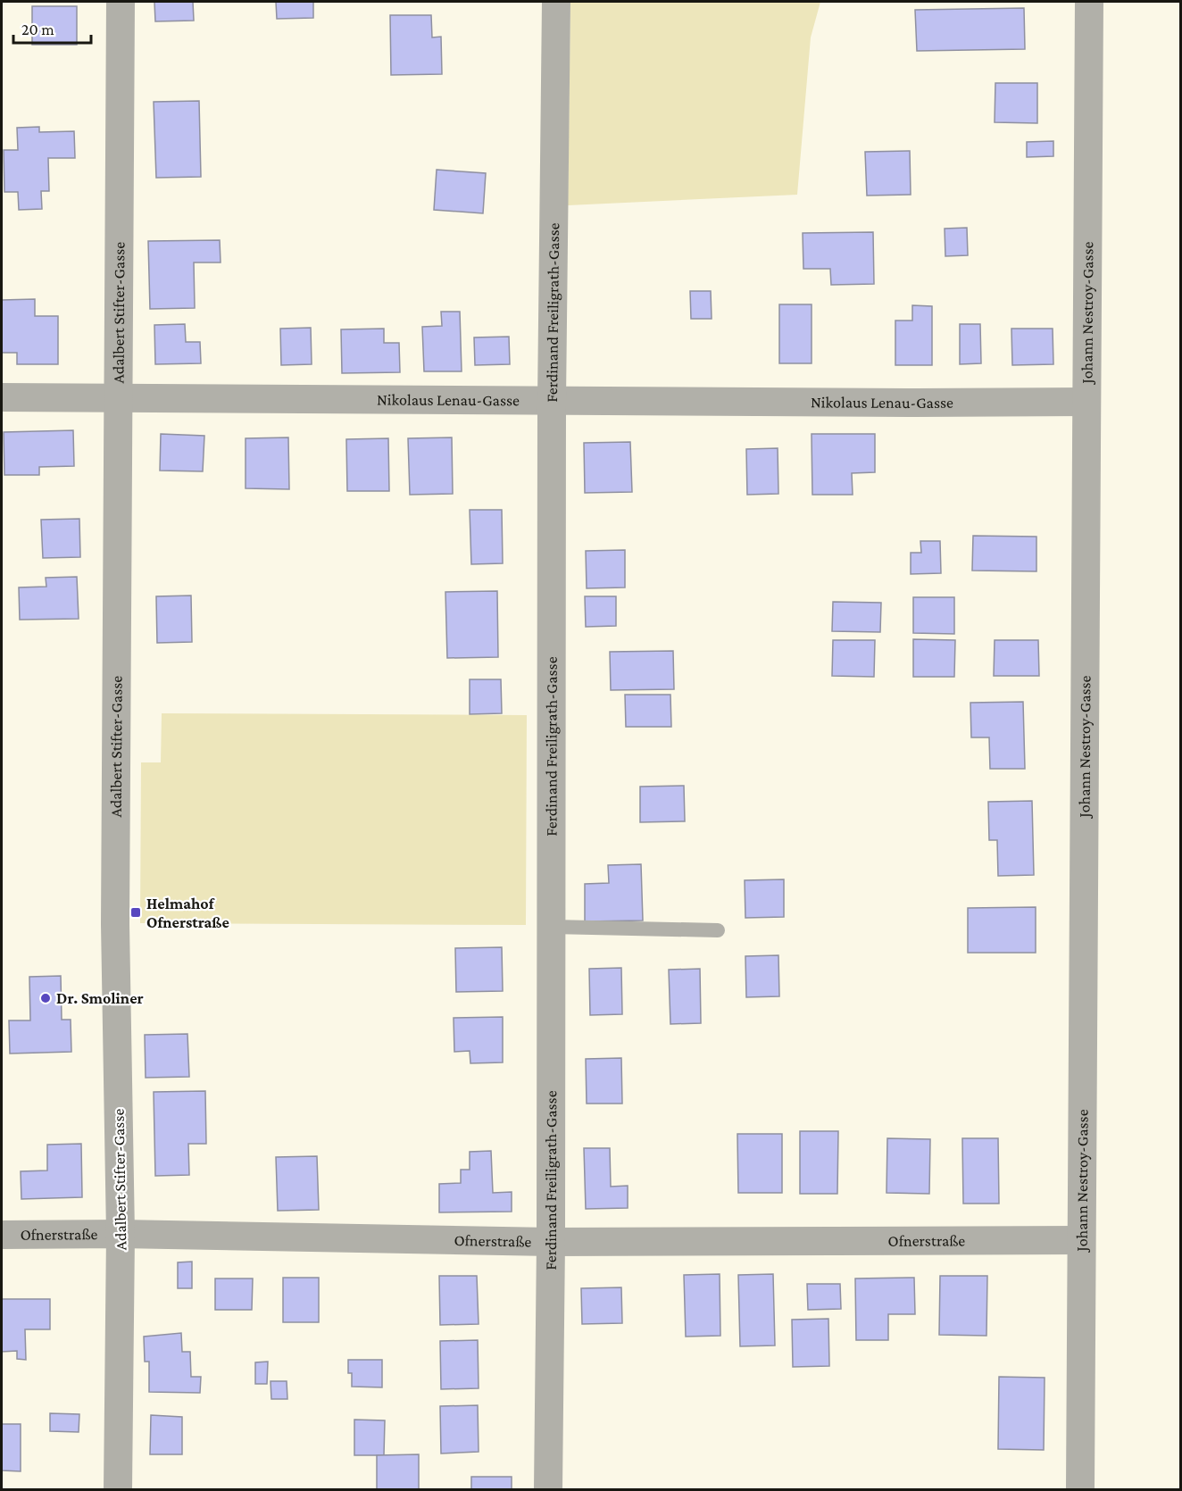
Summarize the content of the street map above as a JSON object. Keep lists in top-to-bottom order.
{
  "streets": {
    "street": [
      "Adalbert Stifter-Gasse",
      "Ferdinand Freiligrath-Gasse",
      "Johann Nestroy-Gasse",
      "Nikolaus Lenau-Gasse",
      "Ofnerstraße"
    ]
  },
  "crossings": [
    ["Adalbert Stifter-Gasse", "Nikolaus Lenau-Gasse"],
    ["Adalbert Stifter-Gasse", "Ofnerstraße"],
    ["Ferdinand Freiligrath-Gasse", "Nikolaus Lenau-Gasse"],
    ["Ferdinand Freiligrath-Gasse", "Ofnerstraße"],
    ["Johann Nestroy-Gasse", "Nikolaus Lenau-Gasse"],
    ["Johann Nestroy-Gasse", "Ofnerstraße"]
  ],
  "places": {
    "transit": ["Helmahof Ofnerstraße"],
    "other": ["Dr. Smoliner"]
  },
  "scale_bar": "20 m"
}
